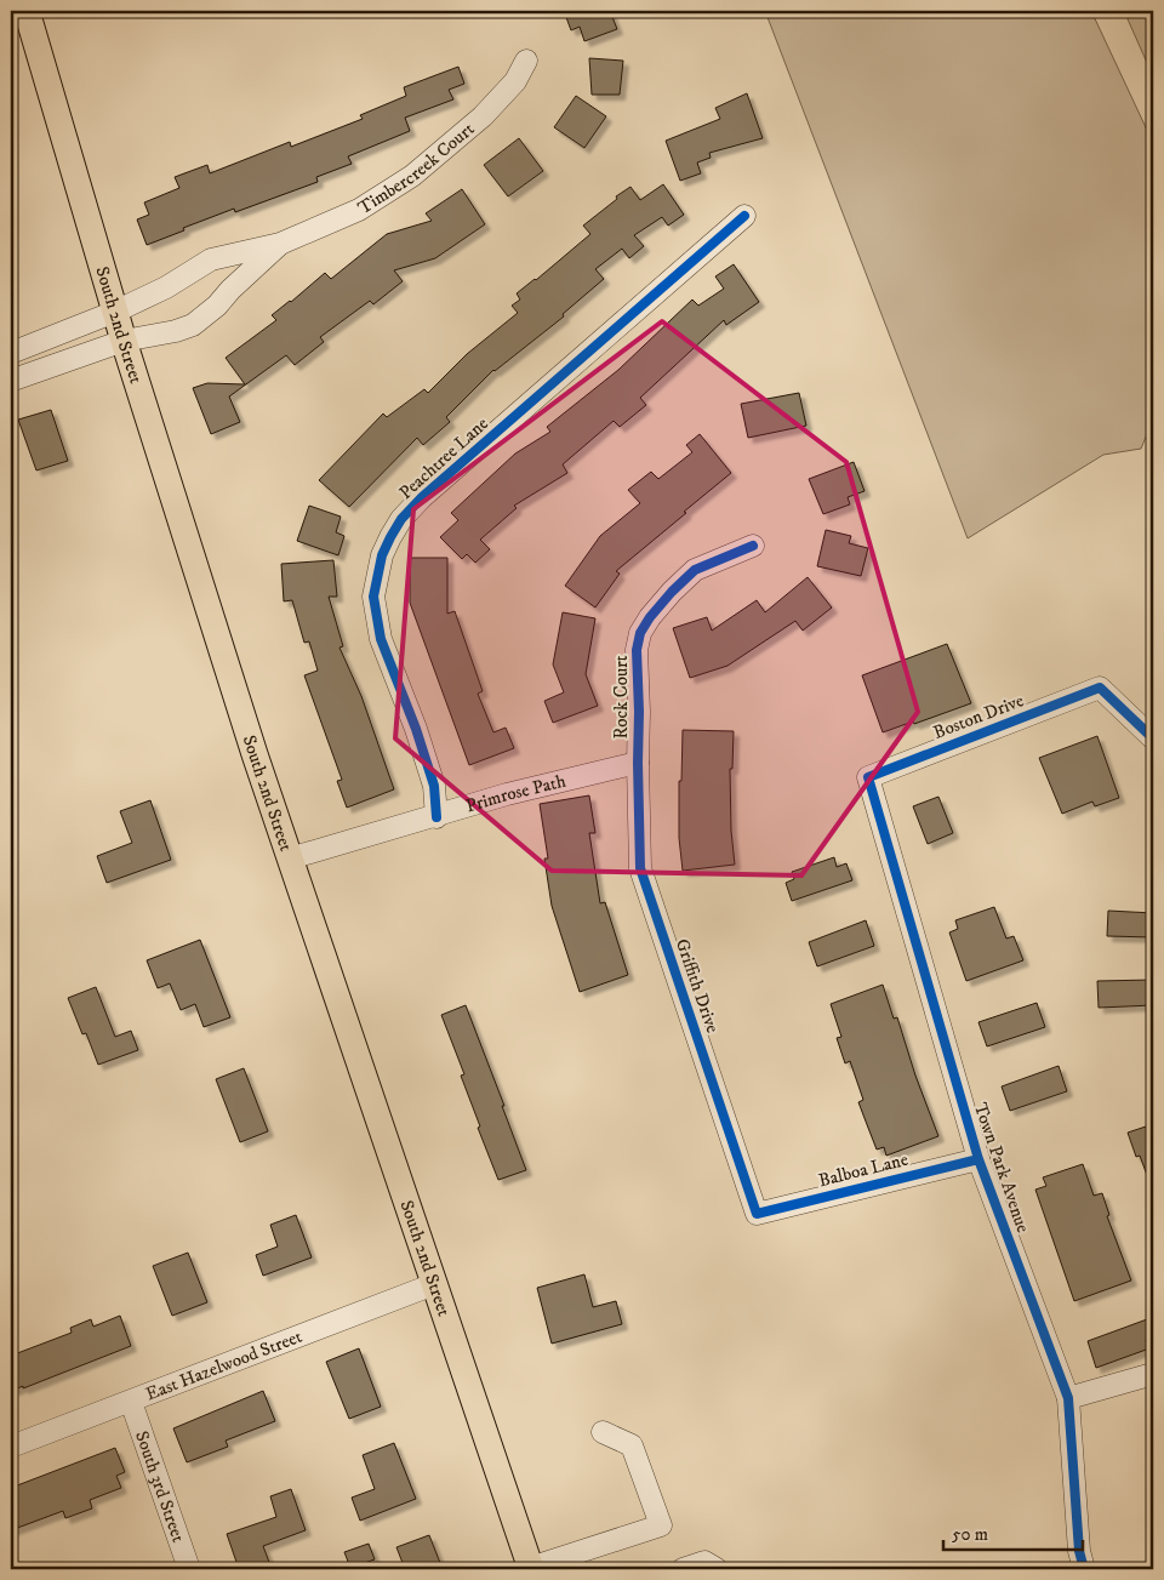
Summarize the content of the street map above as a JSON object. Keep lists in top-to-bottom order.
{
  "streets": {
    "main road": ["South 2nd Street"],
    "street": [
      "Timbercreek Court",
      "Peachtree Lane",
      "Rock Court",
      "Boston Drive",
      "Primrose Path",
      "Griffith Drive",
      "Town Park Avenue",
      "Balboa Lane",
      "East Hazelwood Street",
      "South 3rd Street"
    ]
  },
  "crossings": [
    ["Timbercreek Court", "South 2nd Street"],
    ["South 2nd Street", "Primrose Path"],
    ["South 2nd Street", "East Hazelwood Street"],
    ["Peachtree Lane", "Primrose Path"],
    ["Rock Court", "Primrose Path"],
    ["Rock Court", "Griffith Drive"],
    ["Boston Drive", "Town Park Avenue"],
    ["Primrose Path", "Griffith Drive"],
    ["Griffith Drive", "Balboa Lane"],
    ["Town Park Avenue", "Balboa Lane"],
    ["East Hazelwood Street", "South 3rd Street"]
  ],
  "scale_bar": "50 m"
}
